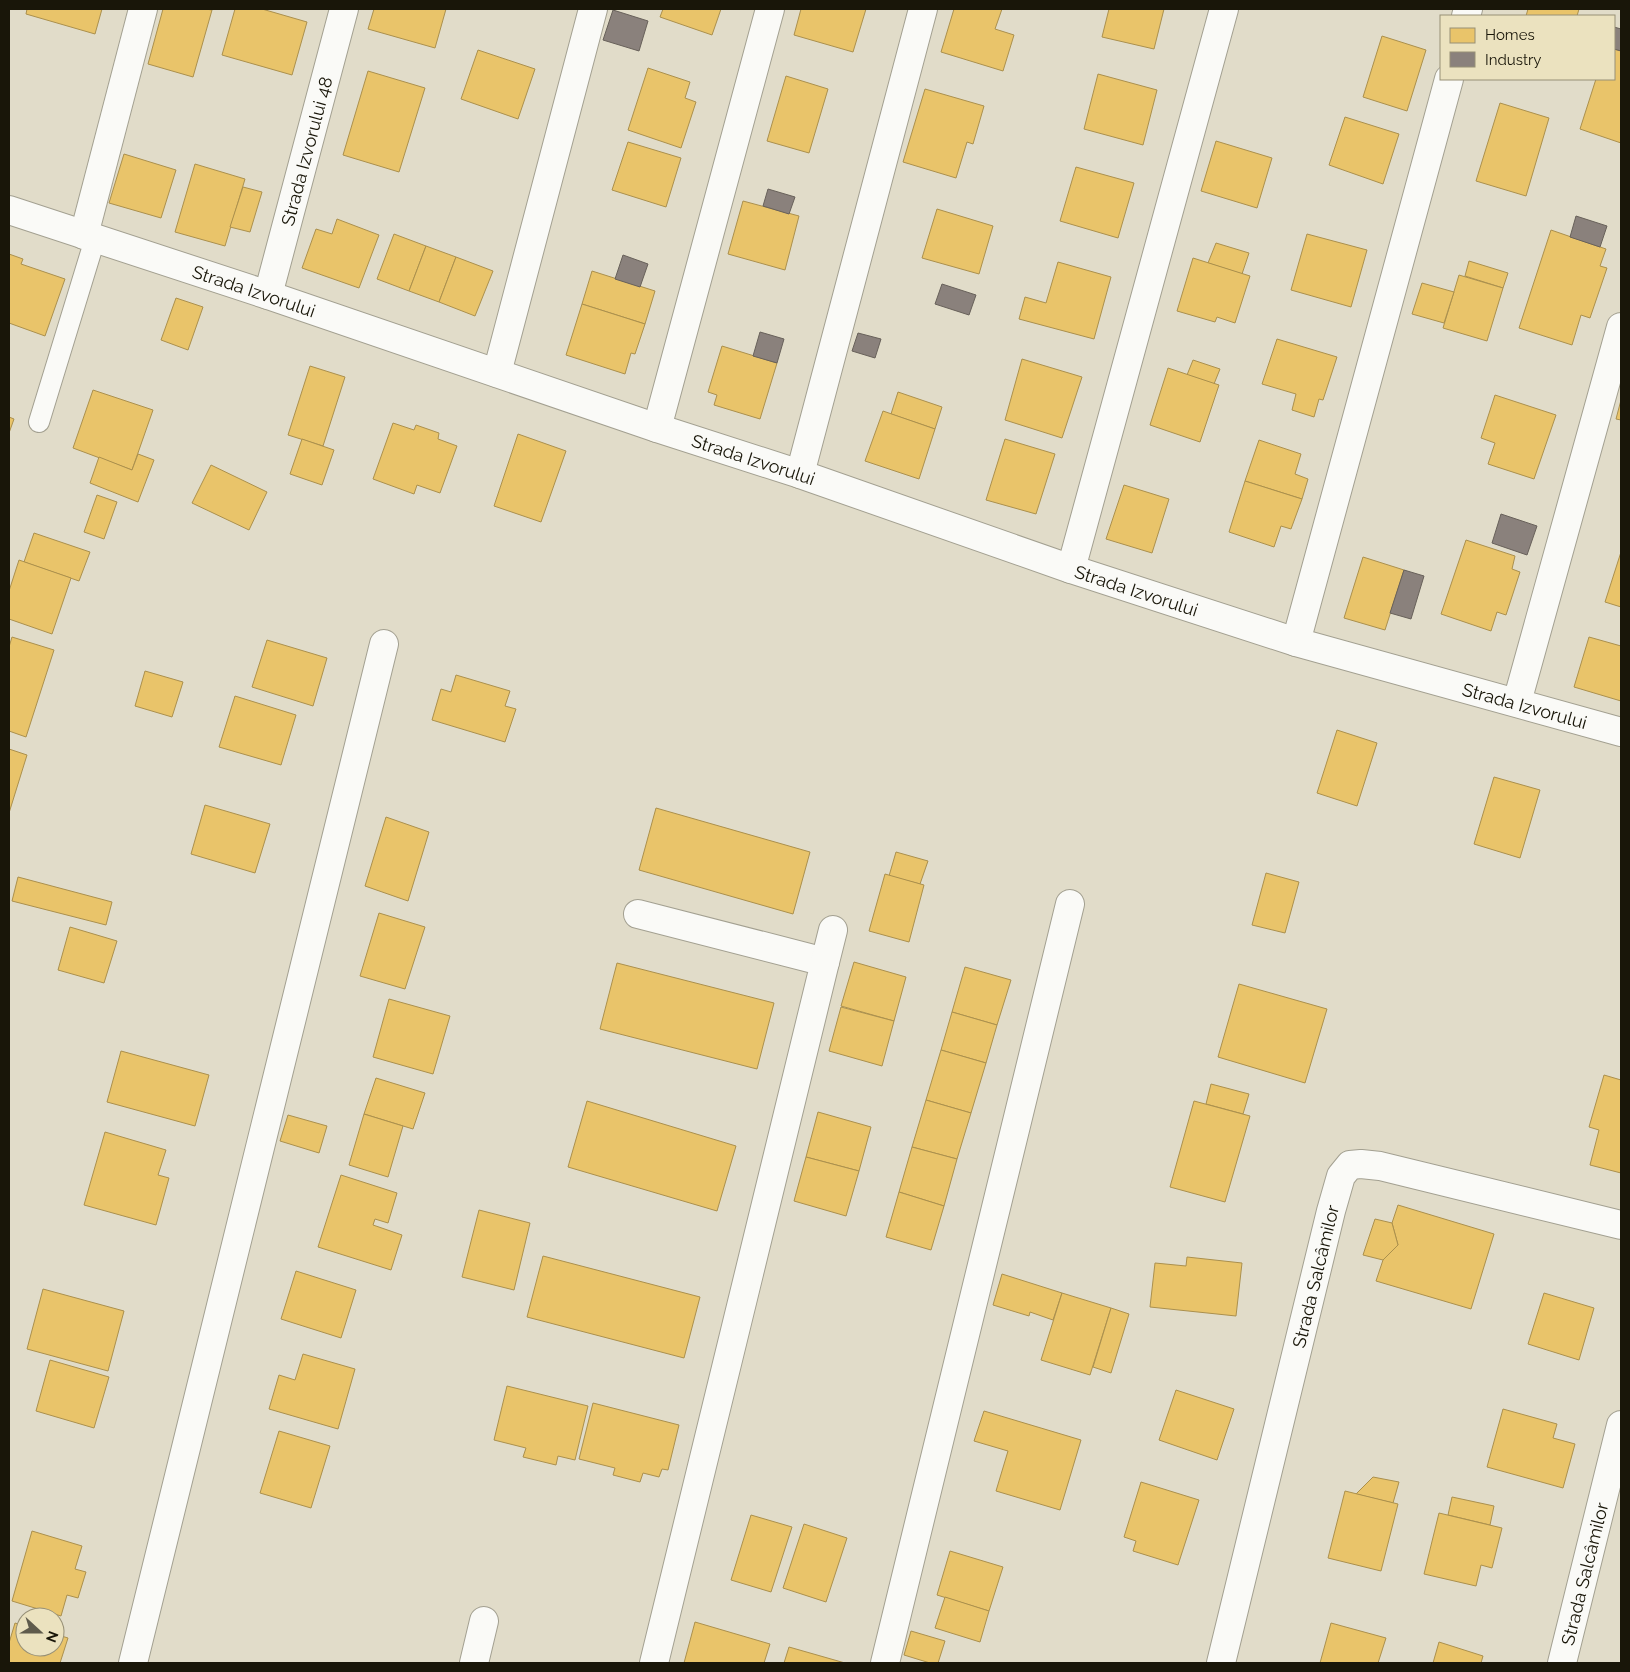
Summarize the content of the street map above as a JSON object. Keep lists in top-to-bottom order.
{
  "streets": {
    "street": ["Strada Izvorului 48", "Strada Izvorului", "Strada Salcâmilor"]
  },
  "crossings": [
    ["Strada Izvorului 48", "Strada Izvorului"]
  ],
  "legend": ["Homes", "Industry"],
  "north": "right"
}
